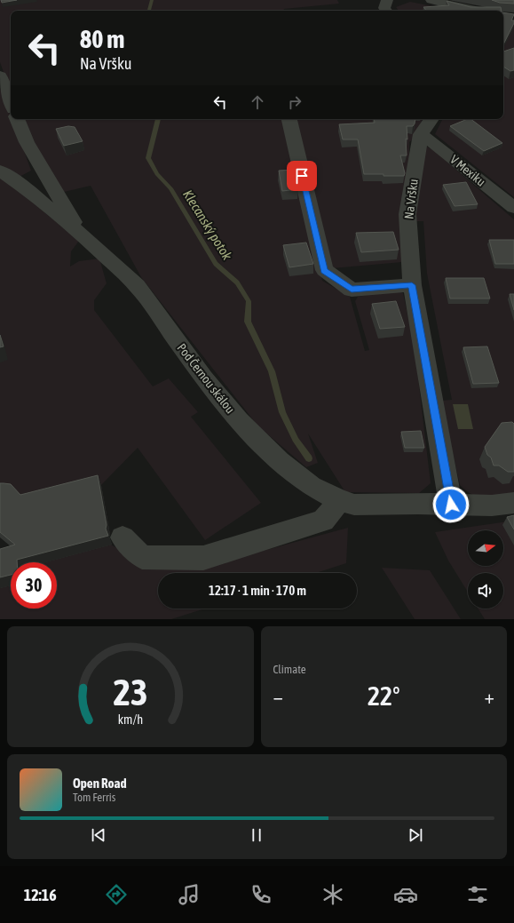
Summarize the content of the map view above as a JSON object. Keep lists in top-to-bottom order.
{
  "streets": {
    "street": ["V Mexiku", "Na Vršku", "Pod Černou skálou"]
  },
  "crossings": [
    ["V Mexiku", "Na Vršku"],
    ["Na Vršku", "Pod Černou skálou"]
  ],
  "water": ["Klecanský potok"],
  "north": "right",
  "page": {
    "turn": ["80 m", "Na Vršku"],
    "limit": "30",
    "trip": "12:17 · 1 min · 170 m",
    "tile": "Climate",
    "heat": ["−", "22°", "+"],
    "song": ["Open Road", "Tom Ferris"],
    "tabs": "12:16",
    "gauge": ["23", "km/h"]
  }
}
